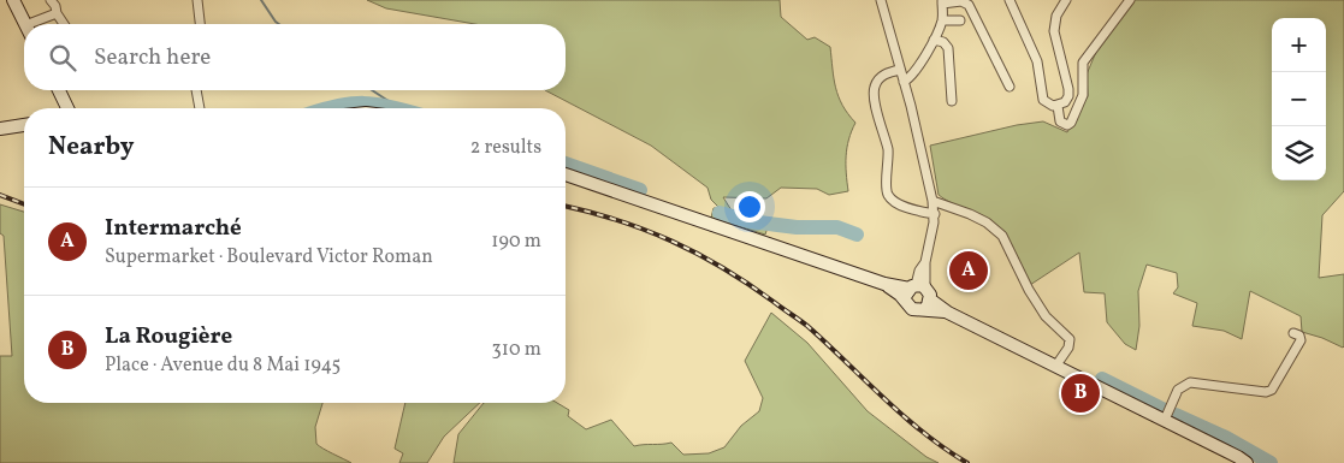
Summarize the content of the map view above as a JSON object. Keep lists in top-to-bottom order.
{
  "page": {
    "map_buttons": ["+", "−"],
    "search": "Search here",
    "heading": ["Nearby", "2 results"],
    "list": [
      {
        "mark": "A",
        "name": "Intermarché",
        "note": "Supermarket · Boulevard Victor Roman",
        "value": "190 m"
      },
      {
        "mark": "B",
        "name": "La Rougière",
        "note": "Place · Avenue du 8 Mai 1945",
        "value": "310 m"
      }
    ],
    "pins": ["A", "B"]
  }
}
